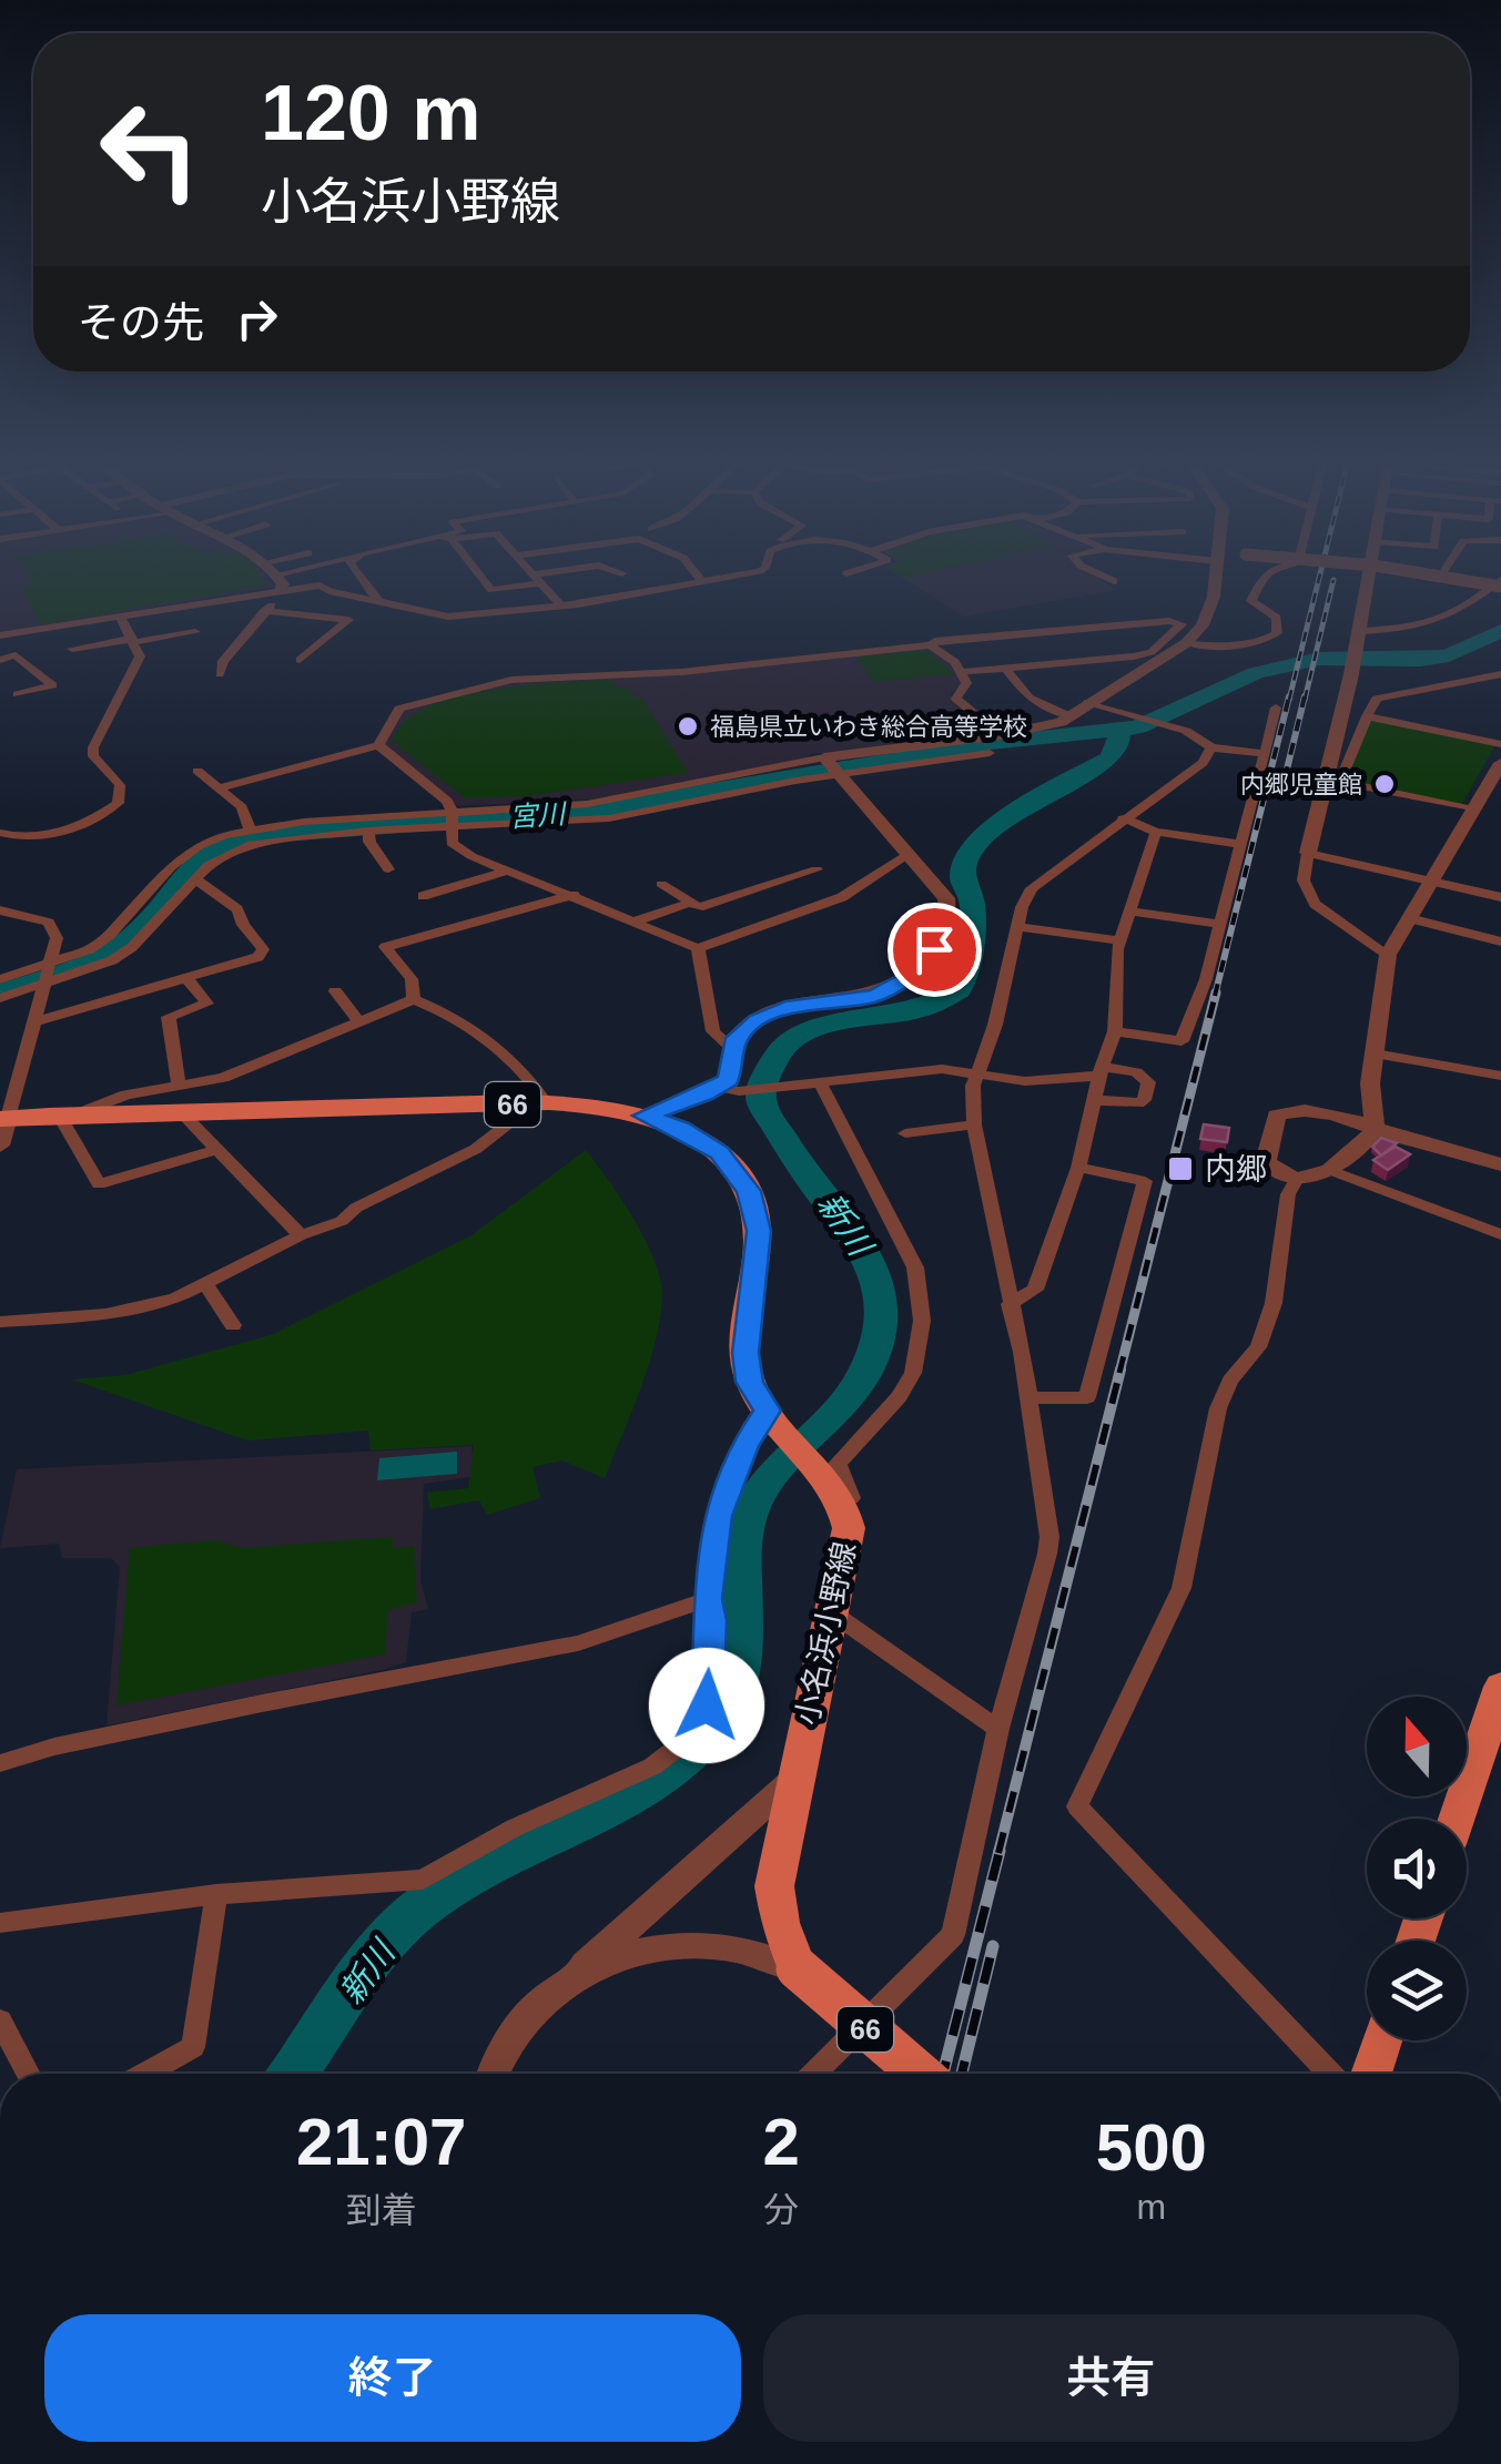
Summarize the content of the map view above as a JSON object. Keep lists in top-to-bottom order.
{
  "streets": {
    "main road": ["66", "小名浜小野線"]
  },
  "crossings": [
    ["66", "小名浜小野線"]
  ],
  "water": ["宮川", "新川"],
  "places": {
    "other": ["福島県立いわき総合高等学校", "内郷児童館"],
    "transit": ["内郷"]
  },
  "north": "top",
  "page": {
    "turn": ["120 m", "小名浜小野線"],
    "then": "その先",
    "eta": [
      "21:07",
      "到着",
      "2",
      "分",
      "500",
      "m"
    ],
    "buttons": ["終了", "共有"]
  }
}
